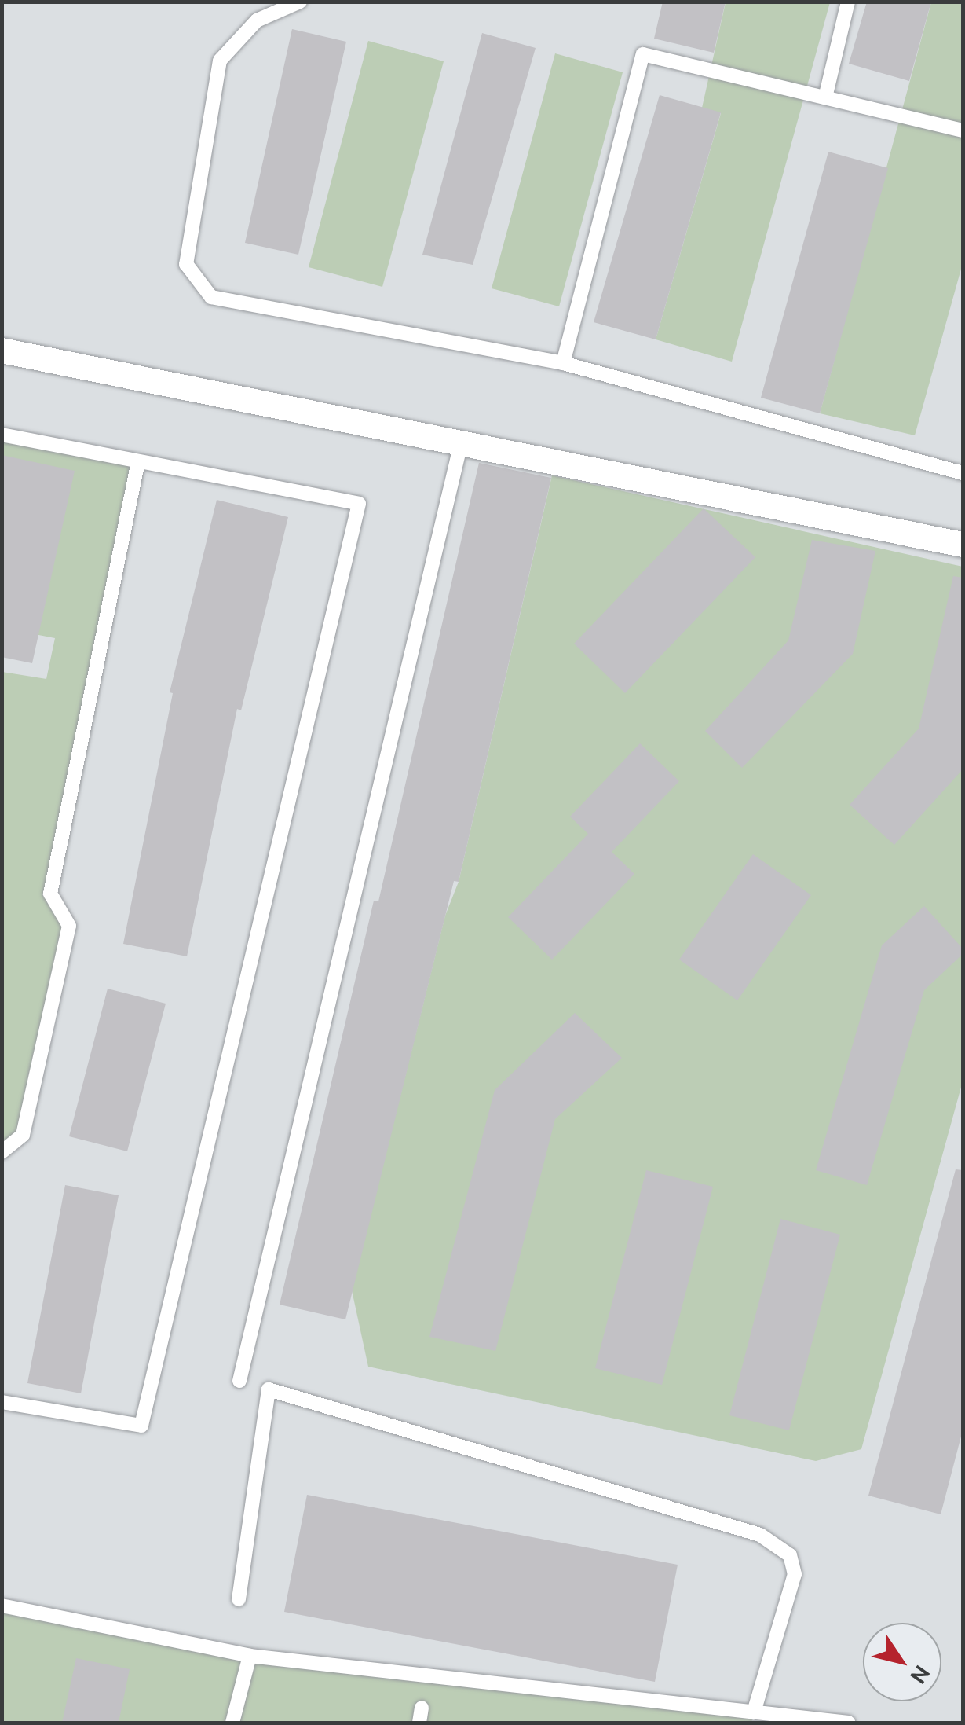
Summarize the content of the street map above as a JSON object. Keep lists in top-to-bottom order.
{
  "north": "bottom right"
}
